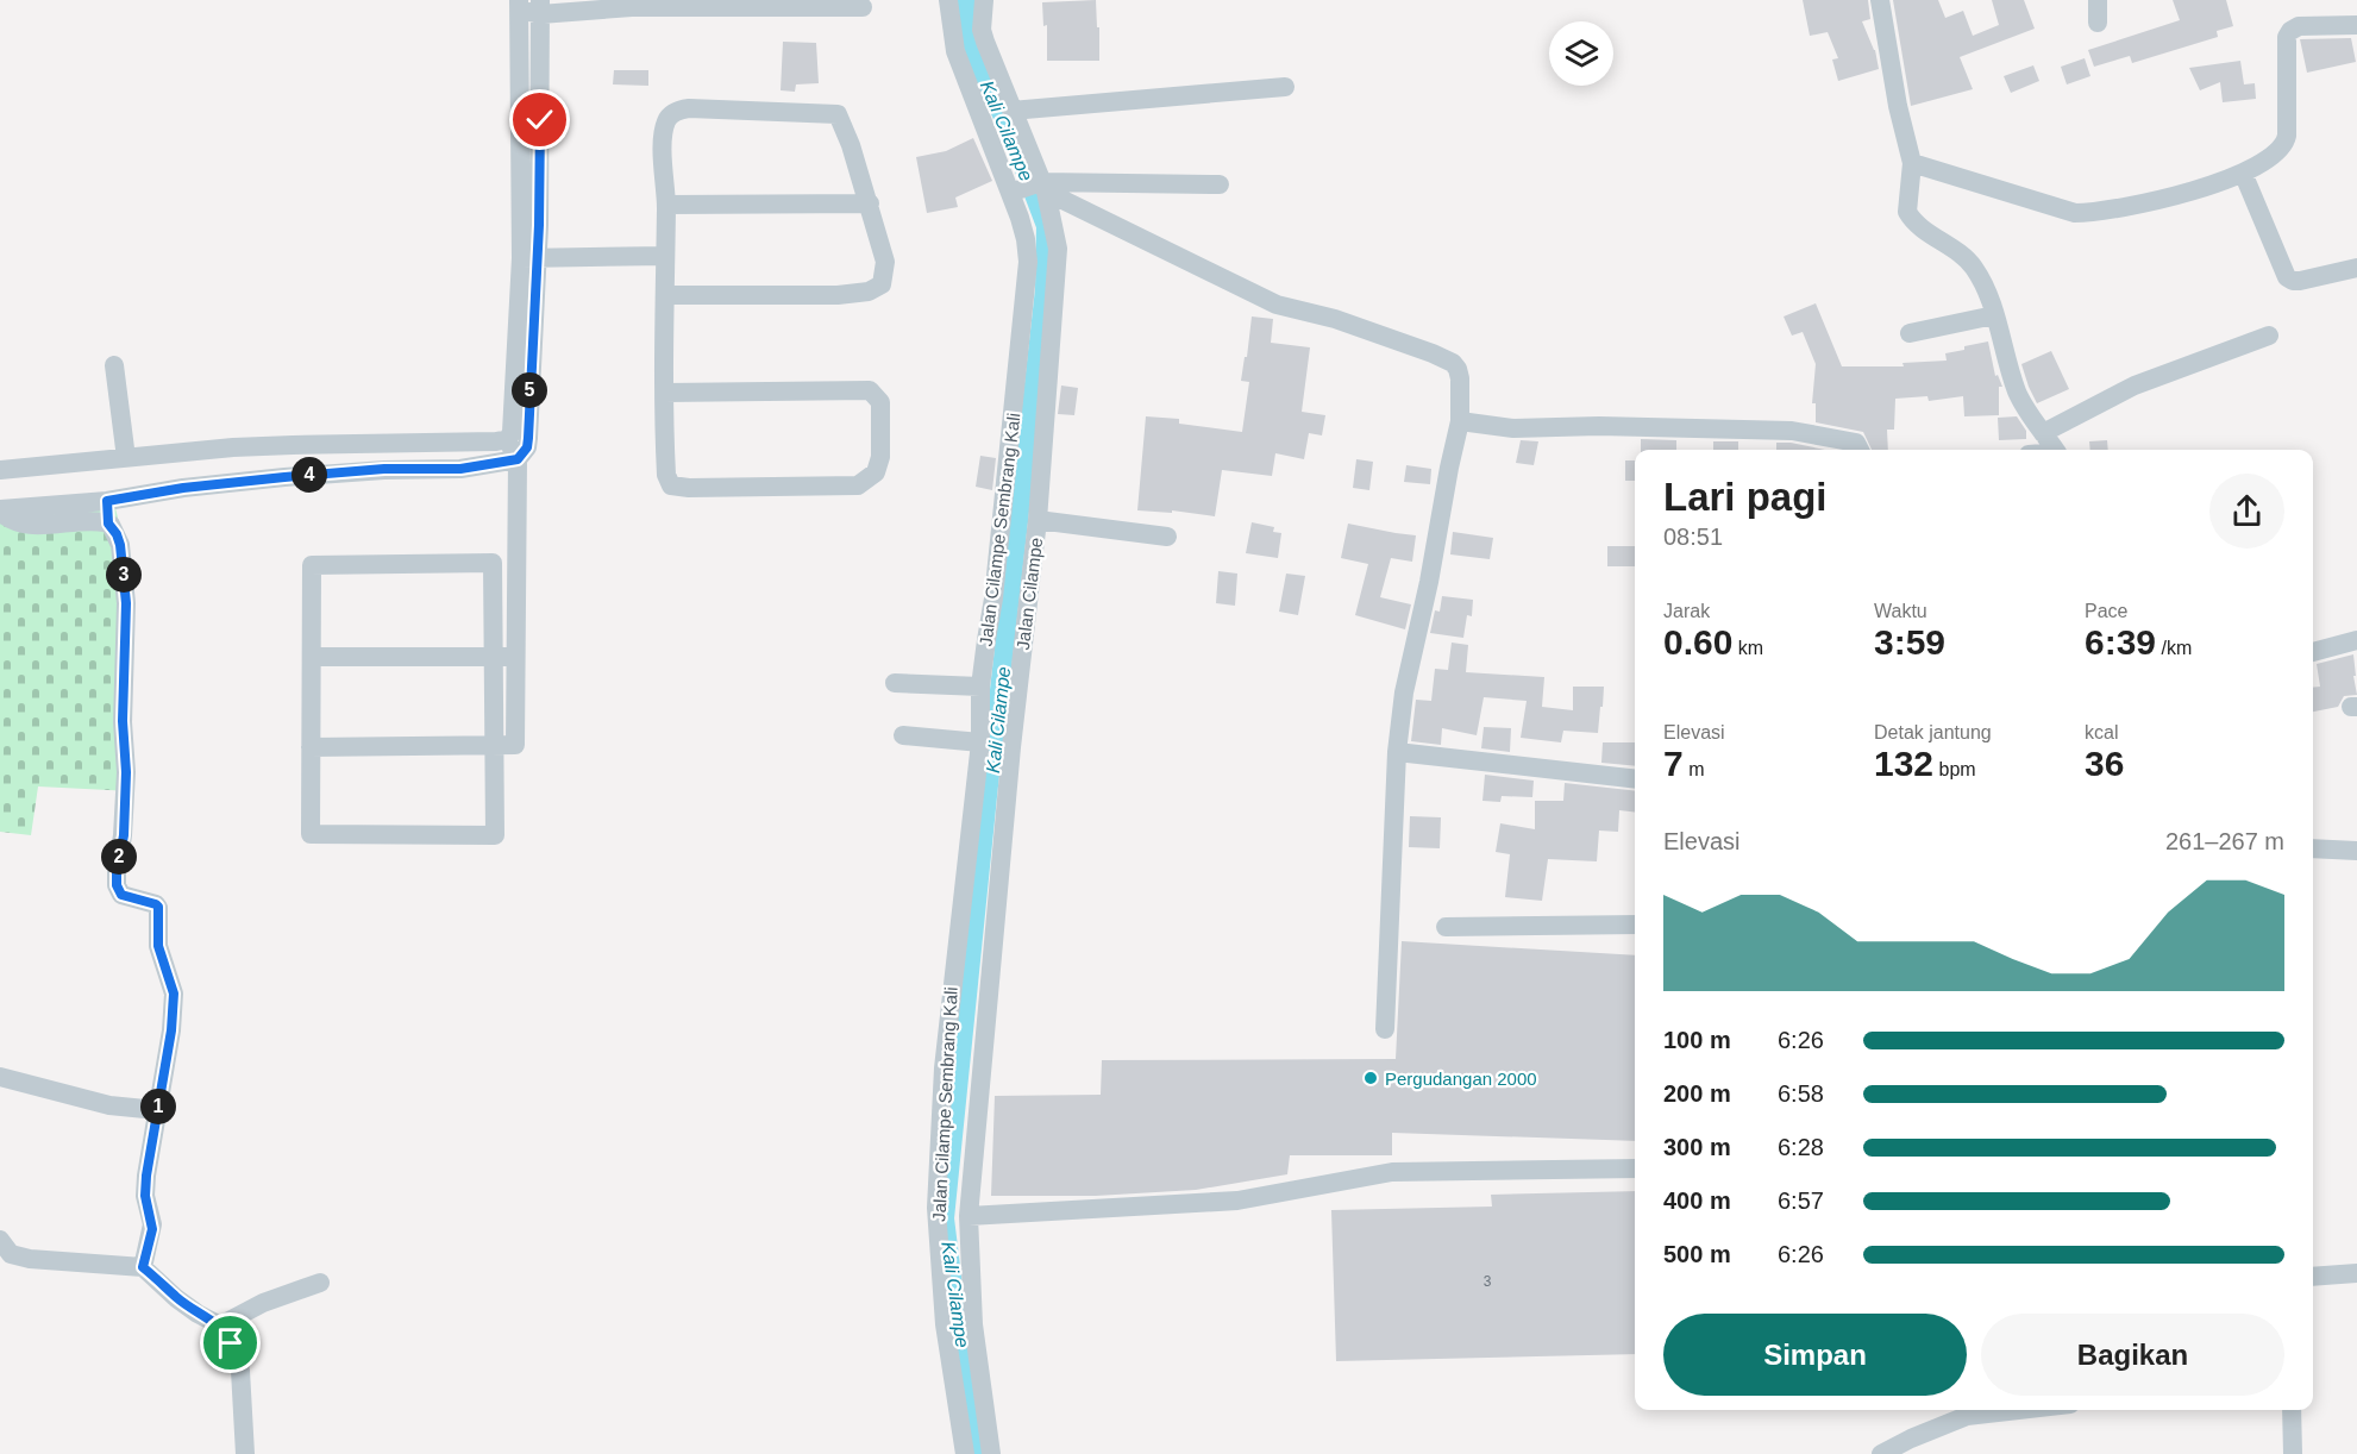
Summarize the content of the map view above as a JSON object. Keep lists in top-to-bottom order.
{
  "streets": {
    "street": ["Jalan Cilampe Sembrang Kali", "Jalan Cilampe"]
  },
  "water": ["Kali Cilampe"],
  "places": ["Pergudangan 2000"],
  "house_numbers": ["3"],
  "page": {
    "pins": [
      "5",
      "4",
      "3",
      "2",
      "1"
    ],
    "heading": ["Lari pagi", "08:51"],
    "stats": [
      ["Jarak", "0.60 km"],
      ["Waktu", "3:59"],
      ["Pace", "6:39 /km"],
      ["Elevasi", "7 m"],
      ["Detak jantung", "132 bpm"],
      ["kcal", "36"]
    ],
    "chart": ["Elevasi", "261–267 m"],
    "list": [
      {
        "name": "100 m",
        "note": "6:26"
      },
      {
        "name": "200 m",
        "note": "6:58"
      },
      {
        "name": "300 m",
        "note": "6:28"
      },
      {
        "name": "400 m",
        "note": "6:57"
      },
      {
        "name": "500 m",
        "note": "6:26"
      }
    ],
    "buttons": ["Simpan", "Bagikan"]
  }
}
